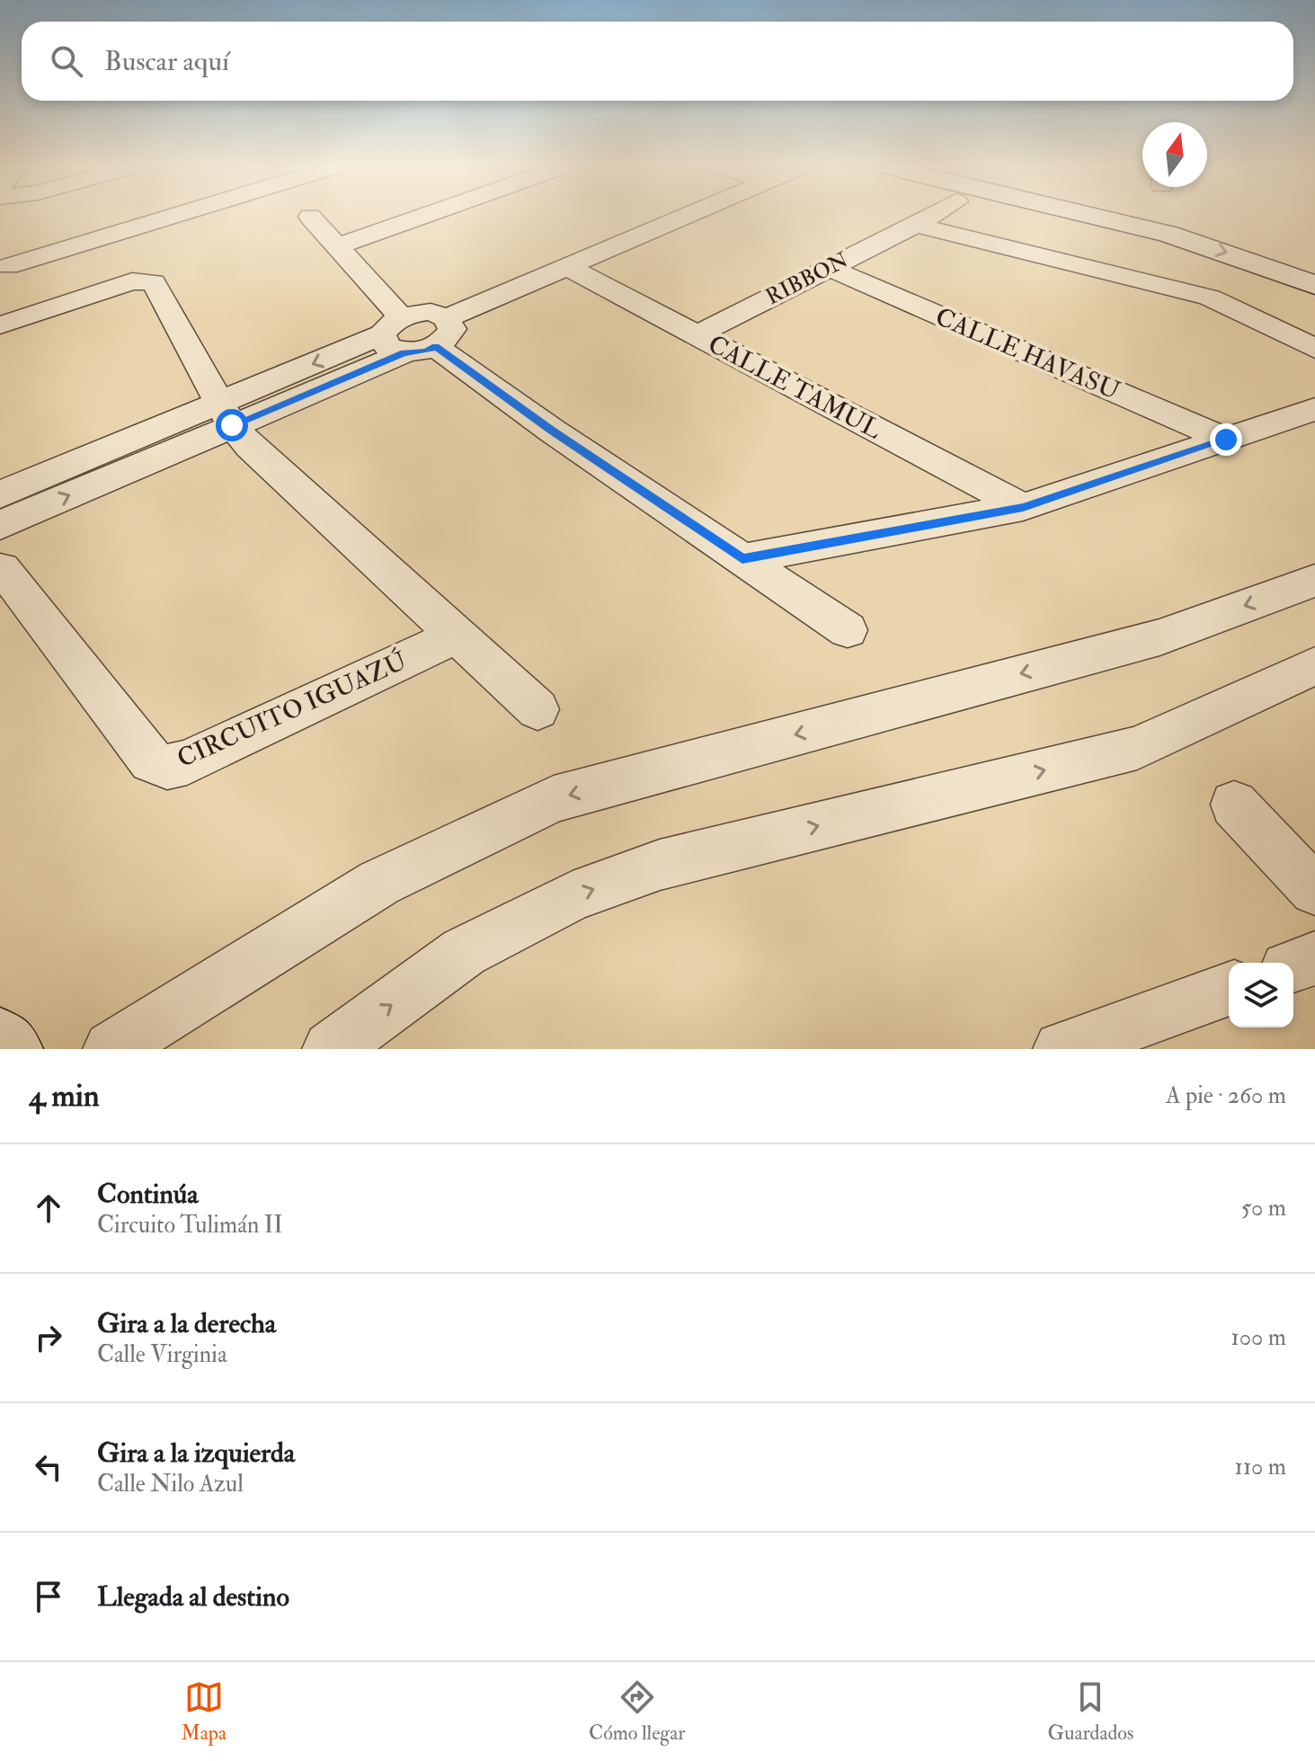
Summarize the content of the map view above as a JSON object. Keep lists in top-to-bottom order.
{
  "streets": {
    "street": [
      "RIBBON",
      "CALLE HAVASU",
      "CALLE TAMUL",
      "CIRCUITO IGUAZÚ"
    ]
  },
  "crossings": [
    ["RIBBON", "CALLE HAVASU"],
    ["RIBBON", "CALLE TAMUL"]
  ],
  "north": "top",
  "page": {
    "search": "Buscar aquí",
    "heading": ["4 min", "A pie · 260 m"],
    "list": [
      ["Continúa", "Circuito Tulimán II", "50 m"],
      ["Gira a la derecha", "Calle Virginia", "100 m"],
      ["Gira a la izquierda", "Calle Nilo Azul", "110 m"],
      "Llegada al destino"
    ],
    "nav": ["Mapa", "Cómo llegar", "Guardados"]
  }
}
